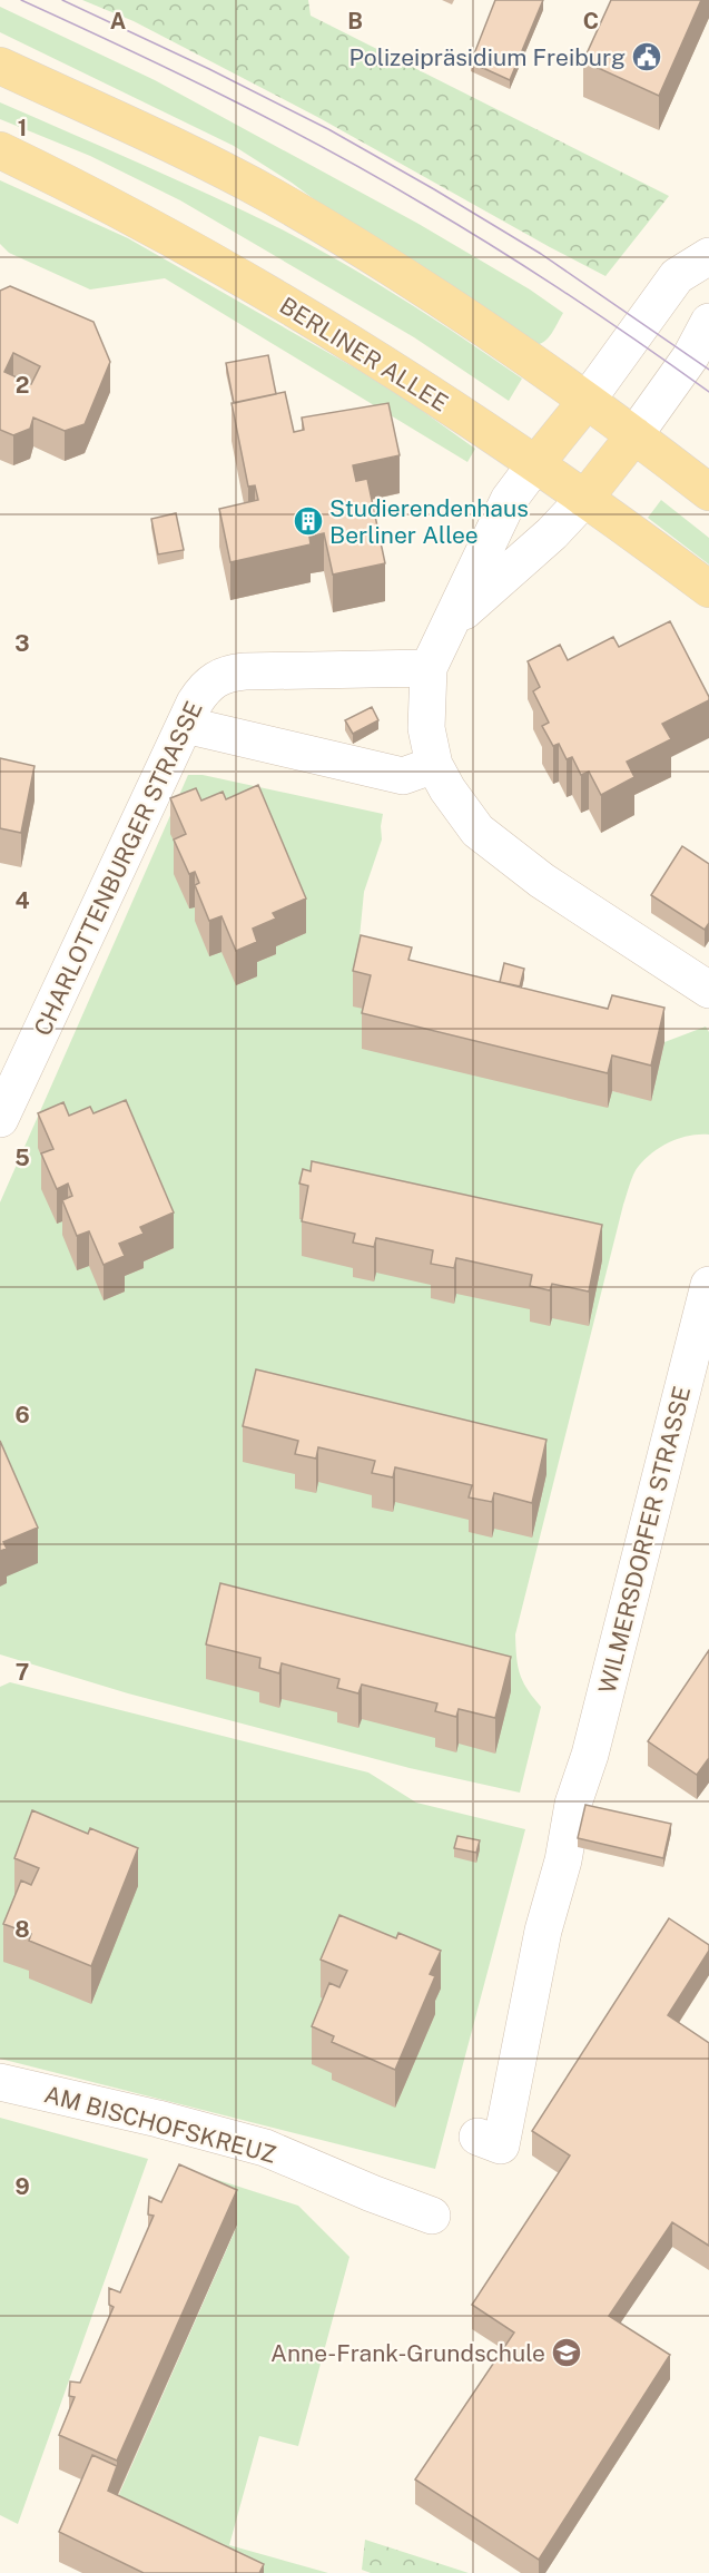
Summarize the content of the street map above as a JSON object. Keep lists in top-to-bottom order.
{
  "streets": {
    "main road": ["BERLINER ALLEE"],
    "street": ["CHARLOTTENBURGER STRASSE", "WILMERSDORFER STRASSE", "AM BISCHOFSKREUZ"]
  },
  "places": {
    "public building": ["Polizeipräsidium Freiburg"],
    "building": ["Studierendenhaus Berliner Allee"],
    "school or university": ["Anne-Frank-Grundschule"]
  },
  "grid": {
    "columns": ["A", "B", "C"],
    "rows": [
      "1",
      "2",
      "3",
      "4",
      "5",
      "6",
      "7",
      "8",
      "9"
    ]
  }
}
